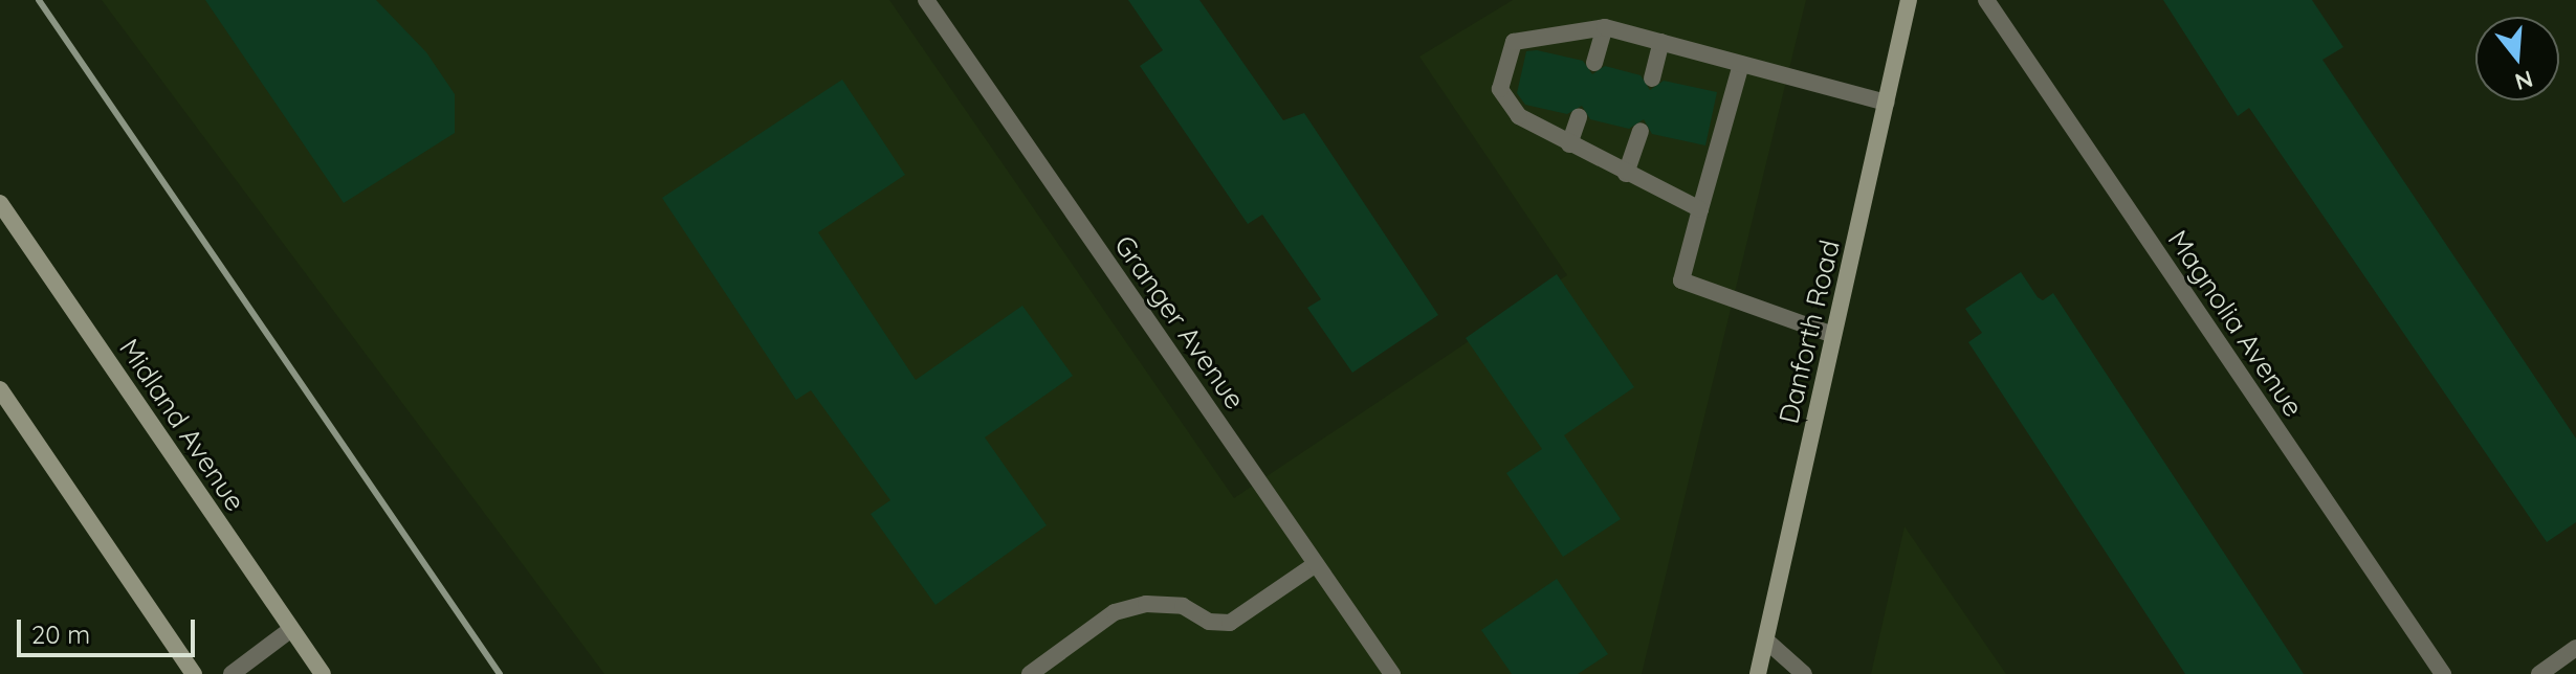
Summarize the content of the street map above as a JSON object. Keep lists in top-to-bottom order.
{
  "streets": {
    "main road": ["Danforth Road", "Midland Avenue"],
    "street": ["Granger Avenue", "Magnolia Avenue"]
  },
  "scale_bar": "20 m",
  "north": "bottom"
}
